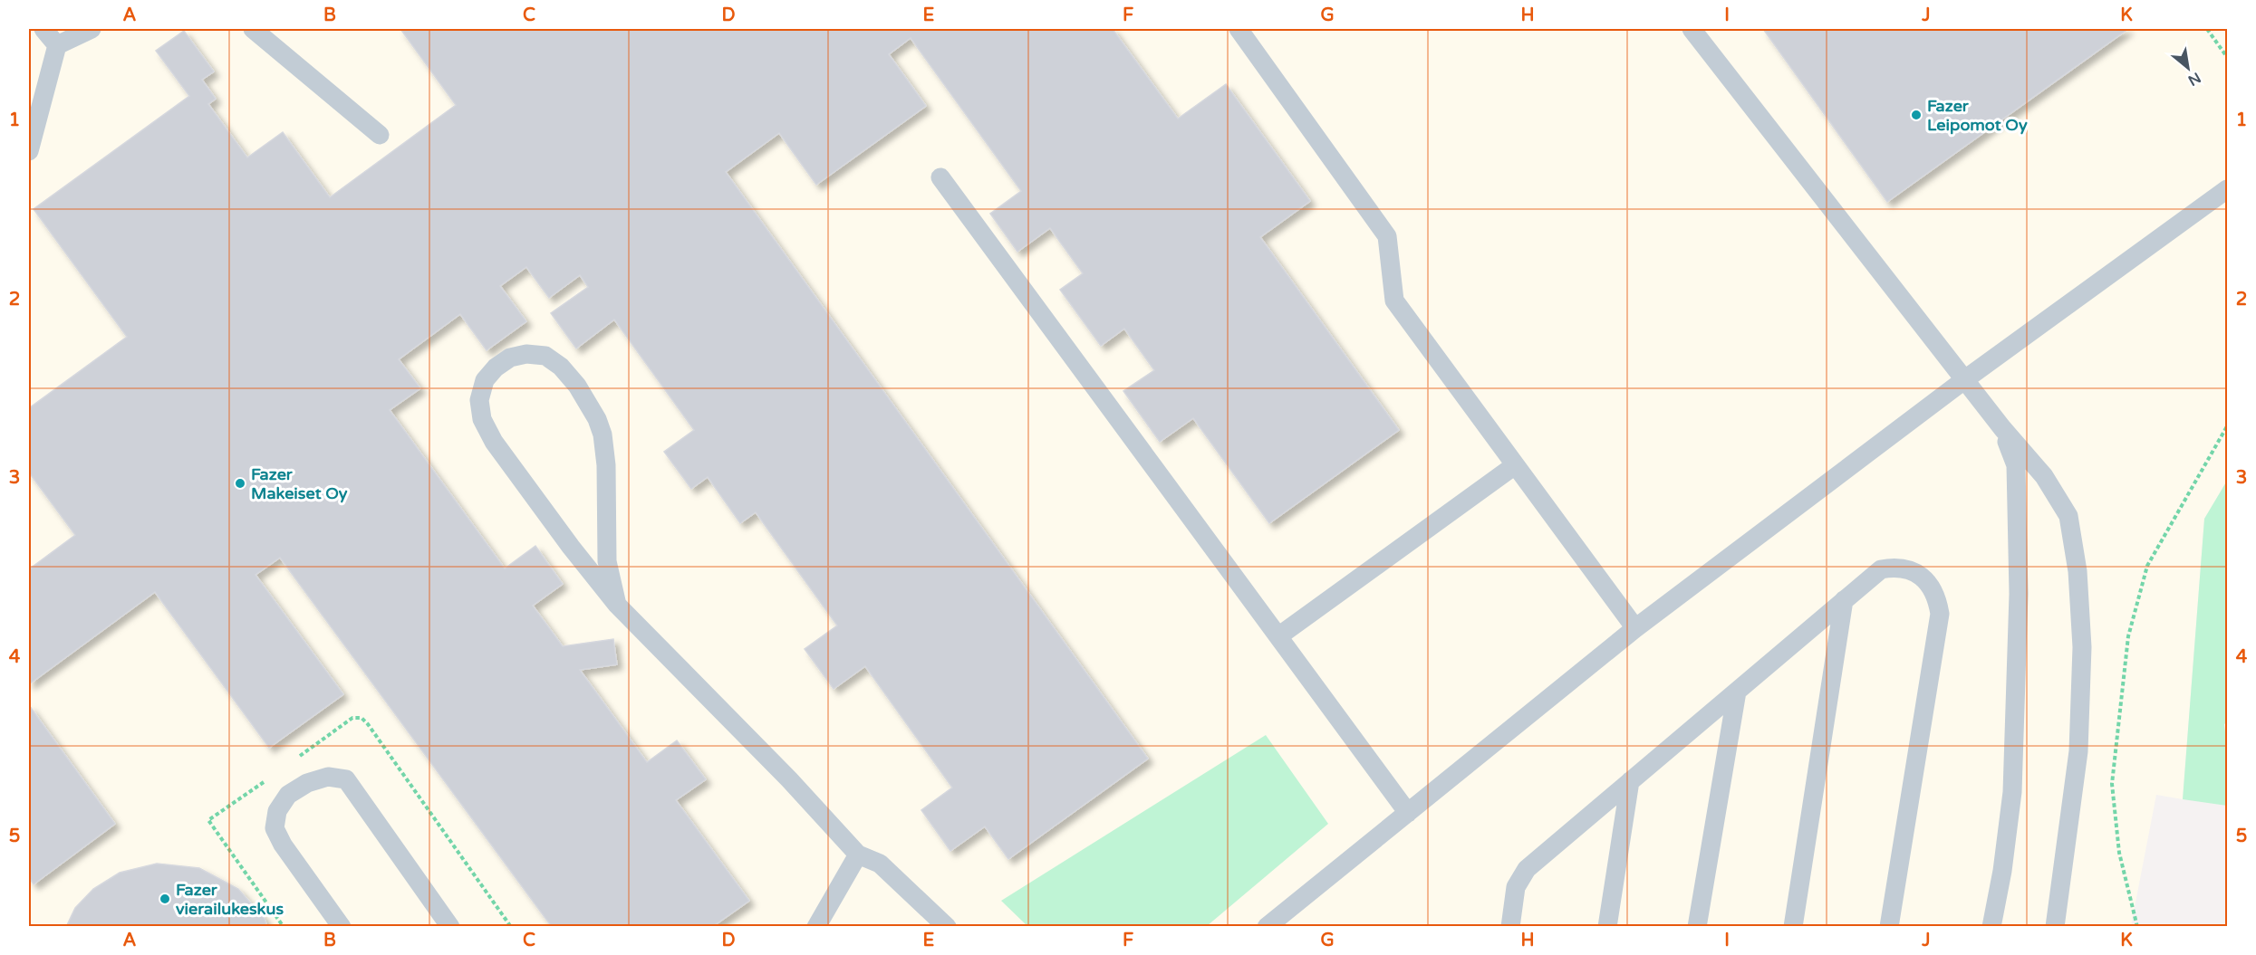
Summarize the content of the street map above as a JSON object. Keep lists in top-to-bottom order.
{
  "places": ["Fazer Leipomot Oy", "Fazer Makeiset Oy", "Fazer vierailukeskus"],
  "north": "bottom right",
  "grid": {
    "columns": [
      "A",
      "B",
      "C",
      "D",
      "E",
      "F",
      "G",
      "H",
      "I",
      "J",
      "K"
    ],
    "rows": [
      "1",
      "2",
      "3",
      "4",
      "5"
    ]
  }
}
